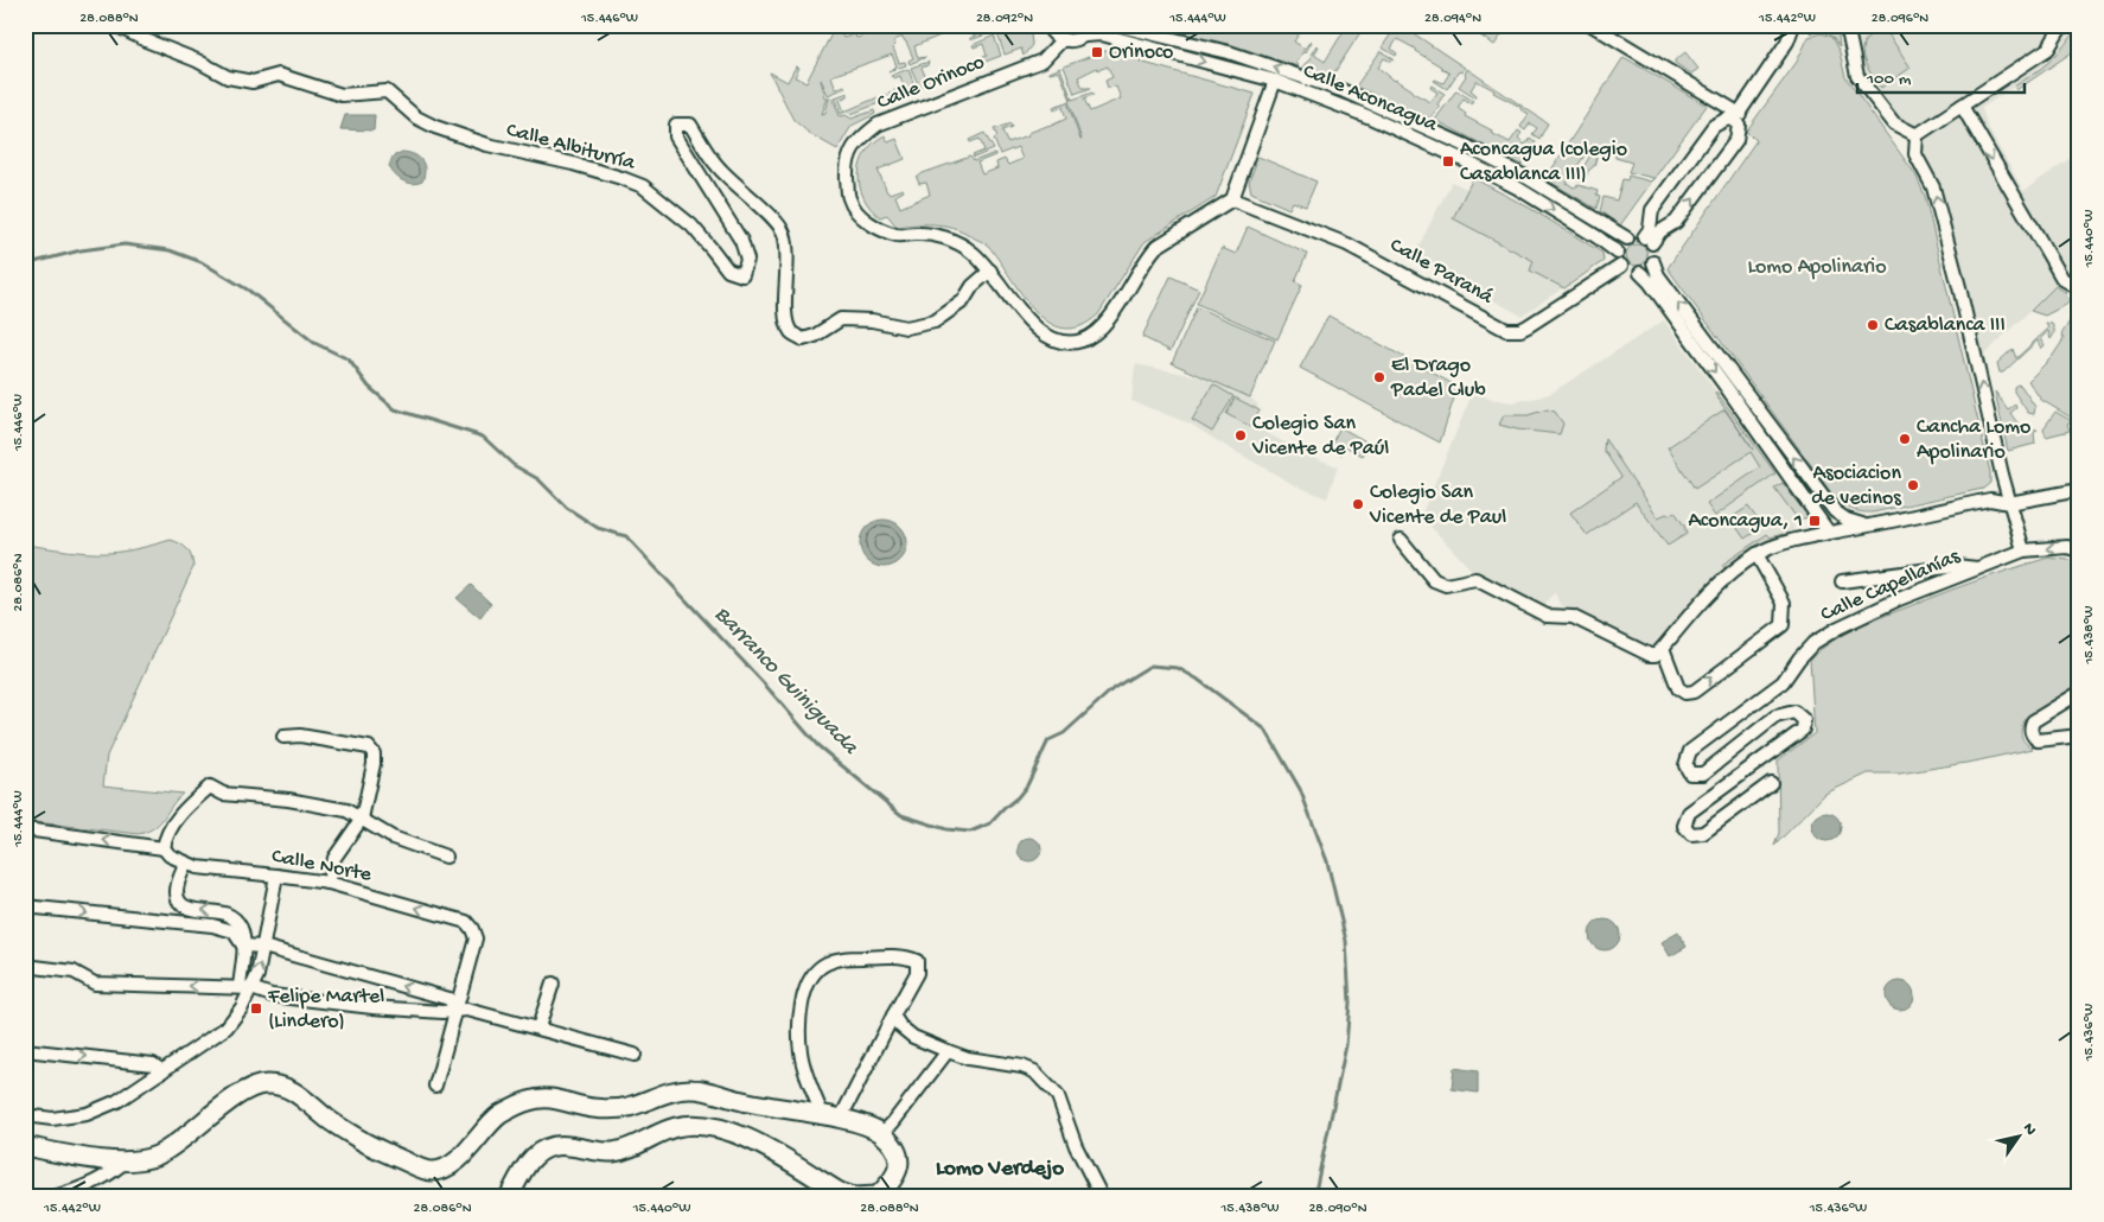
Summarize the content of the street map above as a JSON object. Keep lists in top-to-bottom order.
{
  "streets": {
    "street": [
      "Calle Orinoco",
      "Calle Aconcagua",
      "Calle Albiturría",
      "Calle Paraná",
      "Calle Capellanías",
      "Calle Norte"
    ]
  },
  "crossings": [
    ["Calle Orinoco", "Calle Aconcagua"],
    ["Calle Orinoco", "Calle Albiturría"],
    ["Calle Orinoco", "Calle Paraná"],
    ["Calle Aconcagua", "Calle Paraná"]
  ],
  "districts": ["Lomo Verdejo"],
  "water": ["Barranco Guiniguada"],
  "parks": ["Lomo Apolinario"],
  "places": {
    "transit": [
      "Orinoco",
      "Aconcagua (colegio Casablanca III)",
      "Aconcagua, 1",
      "Felipe Martel (Lindero)"
    ],
    "other": [
      "Casablanca III",
      "El Drago Padel Club",
      "Colegio San Vicente de Paúl",
      "Cancha Lomo Apolinario",
      "Asociacion de vecinos",
      "Colegio San Vicente de Paul"
    ]
  },
  "scale_bar": "100 m",
  "north": "top right",
  "coordinates": [
    "28.088°N",
    "15.446°W",
    "28.092°N",
    "15.444°W",
    "28.094°N",
    "15.442°W",
    "28.096°N",
    "15.440°W",
    "28.086°N",
    "15.438°W",
    "15.436°W",
    "28.090°N"
  ]
}
